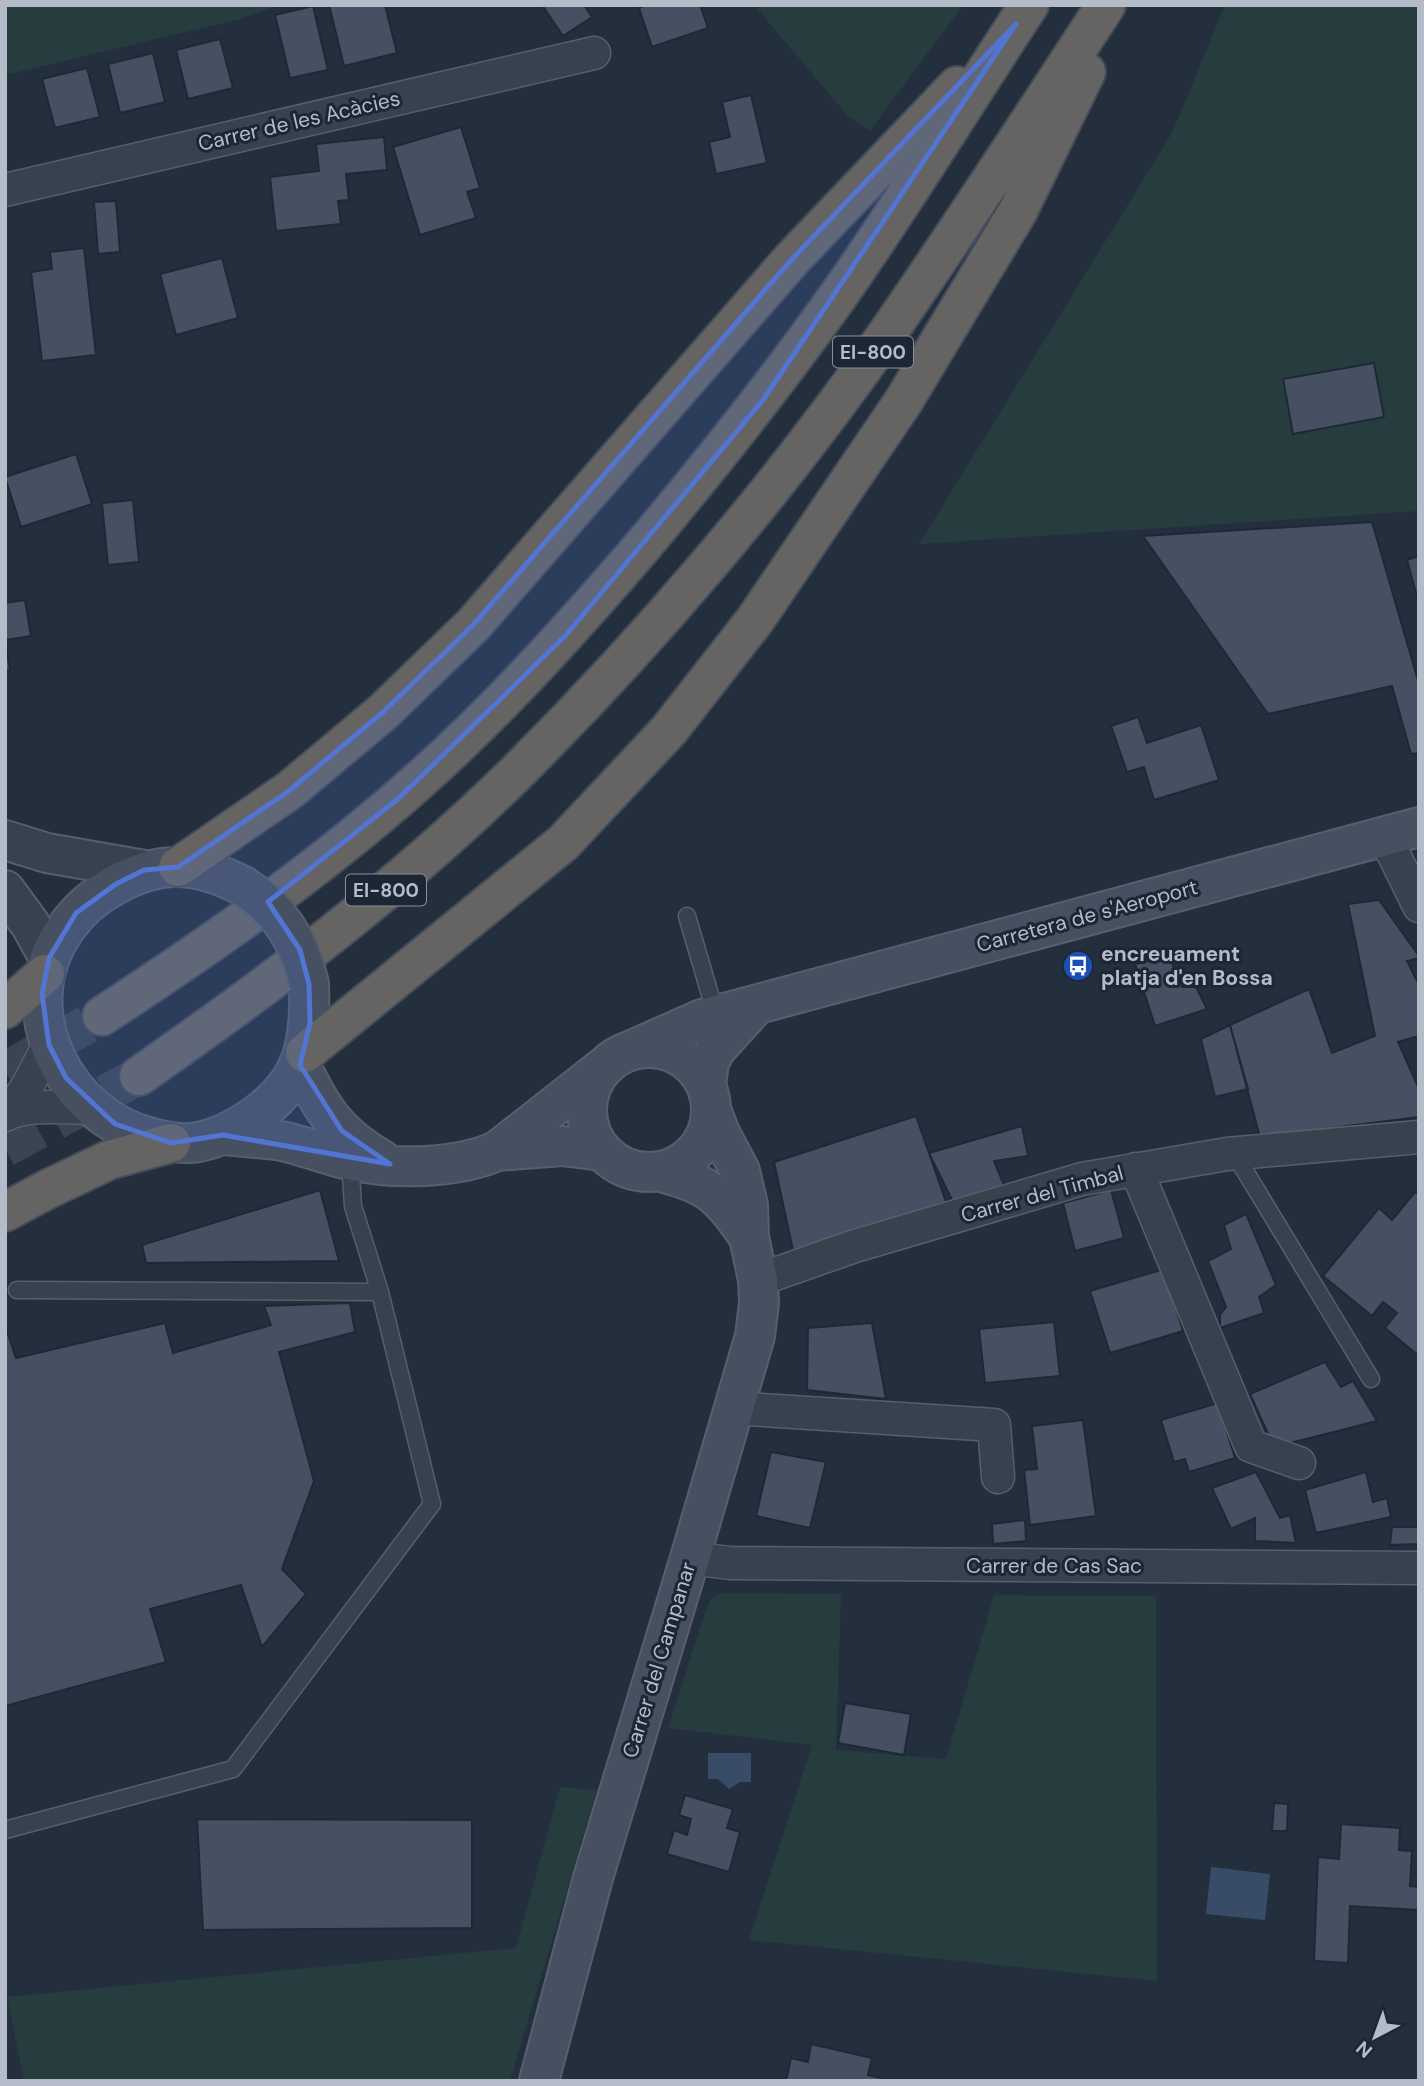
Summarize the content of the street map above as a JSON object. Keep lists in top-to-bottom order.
{
  "streets": {
    "highway": ["EI-800"],
    "main road": ["Carretera de s'Aeroport", "Carrer del Campanar"],
    "street": ["Carrer de les Acàcies", "Carrer del Timbal", "Carrer de Cas Sac"]
  },
  "crossings": [
    ["Carretera de s'Aeroport", "Carrer del Campanar"],
    ["Carrer del Timbal", "Carrer del Campanar"],
    ["Carrer de Cas Sac", "Carrer del Campanar"]
  ],
  "places": {
    "bus stop": ["encreuament platja d'en Bossa"]
  },
  "north": "bottom left"
}
